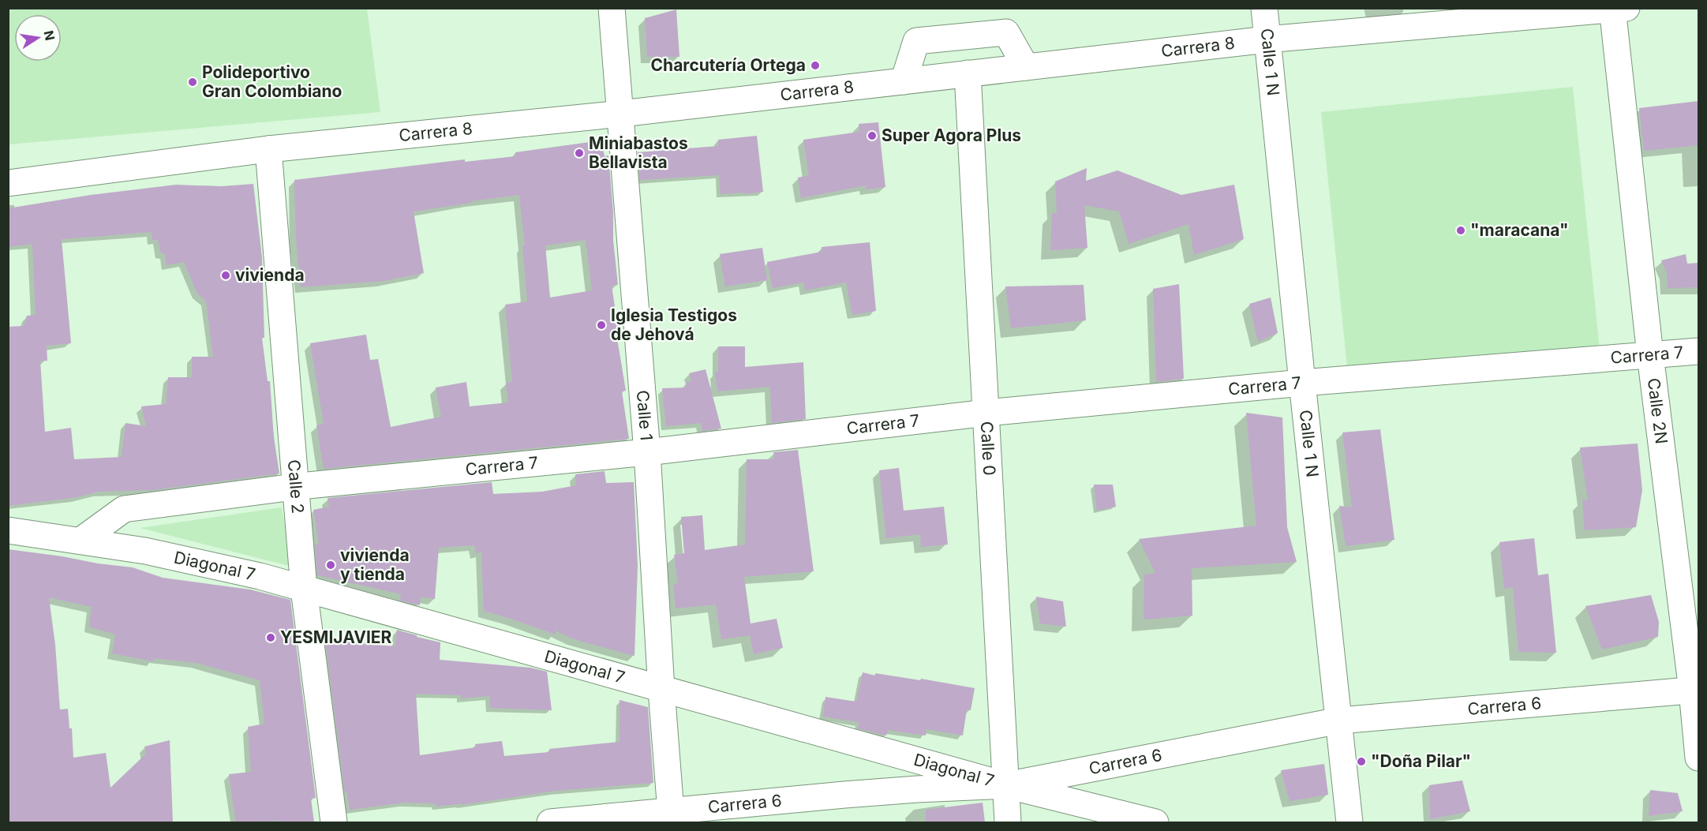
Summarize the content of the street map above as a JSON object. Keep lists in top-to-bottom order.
{
  "streets": {
    "street": [
      "Carrera 8",
      "Calle 1 N",
      "Carrera 7",
      "Calle 2N",
      "Calle 1",
      "Calle 0",
      "Calle 2",
      "Diagonal 7",
      "Carrera 6"
    ]
  },
  "crossings": [
    ["Carrera 8", "Calle 1 N"],
    ["Carrera 8", "Calle 2N"],
    ["Carrera 8", "Calle 1"],
    ["Carrera 8", "Calle 0"],
    ["Carrera 8", "Calle 2"],
    ["Calle 1 N", "Carrera 7"],
    ["Calle 1 N", "Carrera 6"],
    ["Carrera 7", "Calle 2N"],
    ["Carrera 7", "Calle 1"],
    ["Carrera 7", "Calle 0"],
    ["Carrera 7", "Calle 2"],
    ["Carrera 7", "Diagonal 7"],
    ["Calle 2N", "Carrera 6"],
    ["Calle 1", "Diagonal 7"],
    ["Calle 1", "Carrera 6"],
    ["Calle 0", "Diagonal 7"],
    ["Calle 0", "Carrera 6"],
    ["Calle 2", "Diagonal 7"],
    ["Diagonal 7", "Carrera 6"]
  ],
  "places": [
    "Charcutería Ortega",
    "Polideportivo Gran Colombiano",
    "Super Agora Plus",
    "Miniabastos Bellavista",
    "\"maracana\"",
    "vivienda",
    "Iglesia Testigos de Jehová",
    "vivienda y tienda",
    "YESMIJAVIER",
    "\"Doña Pilar\""
  ],
  "north": "right"
}
